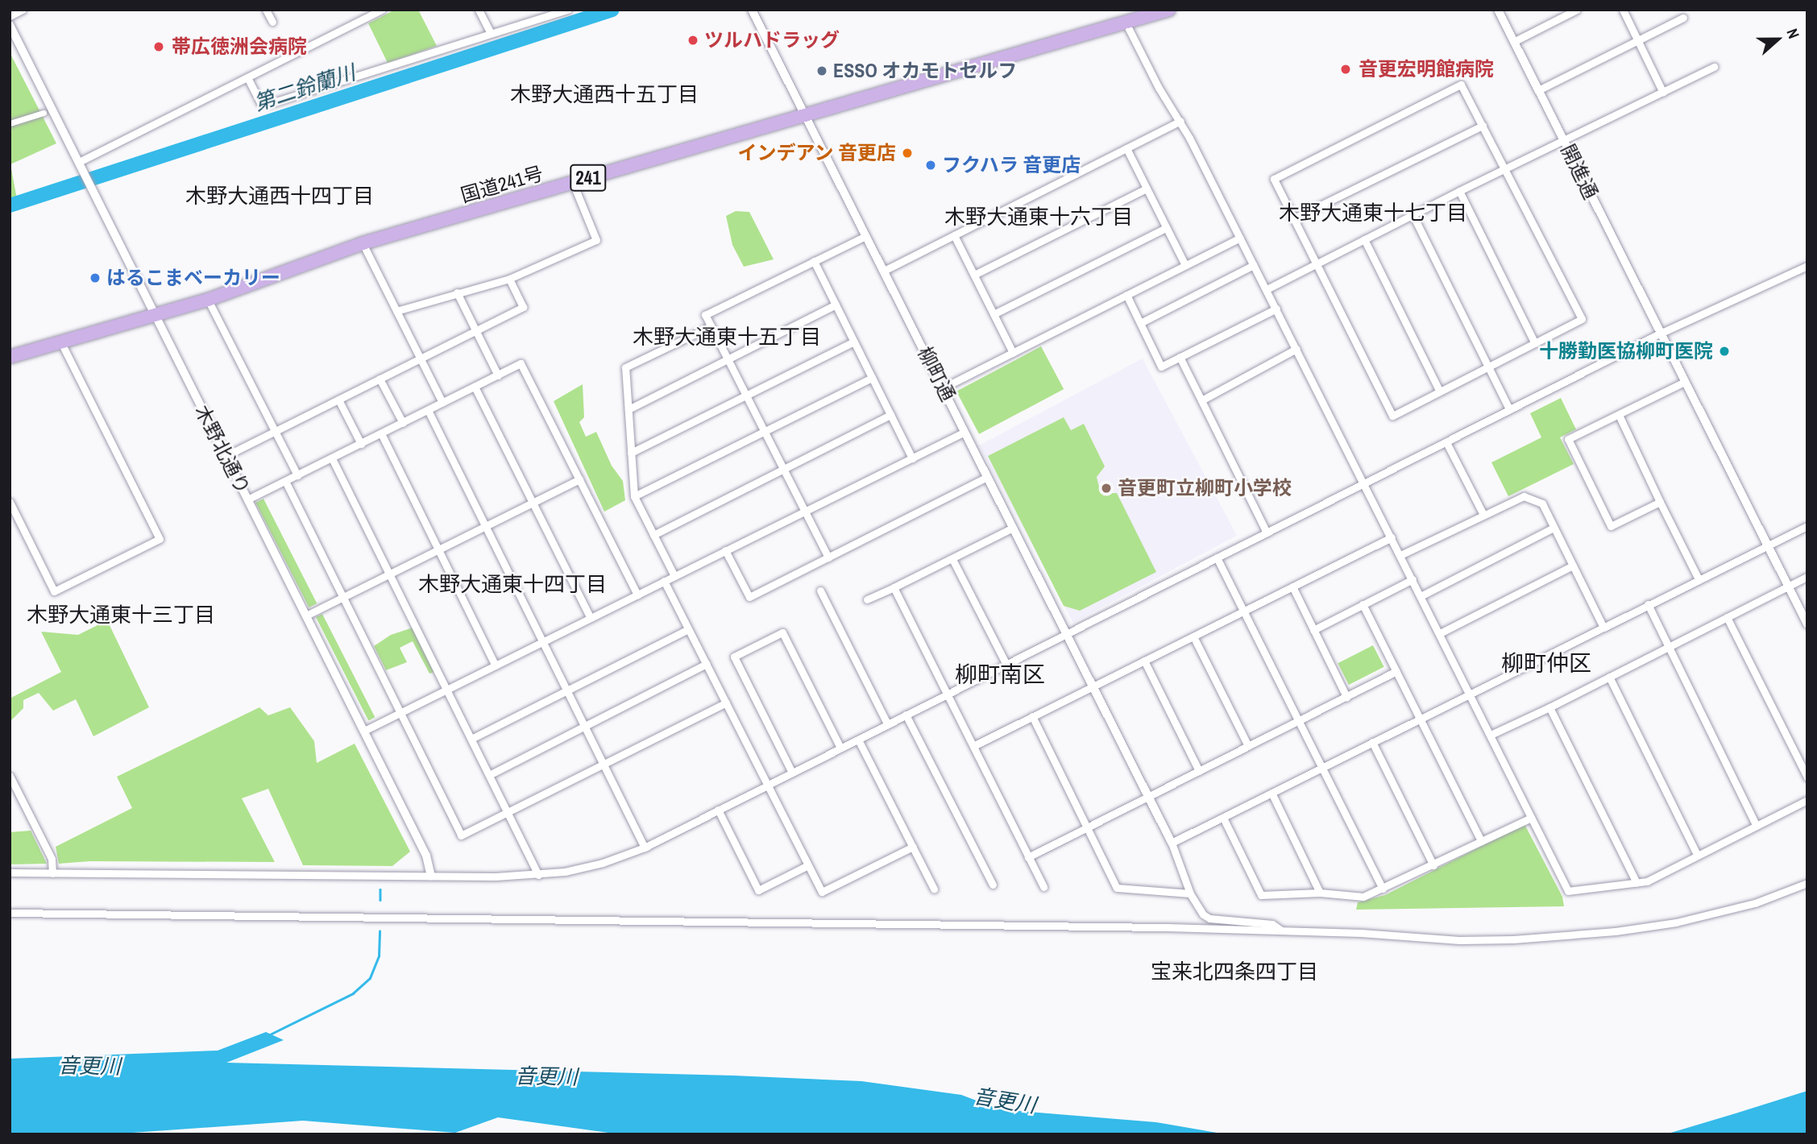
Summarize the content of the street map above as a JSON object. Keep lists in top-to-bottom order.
{
  "streets": {
    "highway": ["241", "国道241号"],
    "street": ["開進通", "柳町通", "木野北通り"]
  },
  "crossings": [
    ["国道241号", "柳町通"],
    ["国道241号", "木野北通り"]
  ],
  "districts": [
    "木野大通西十五丁目",
    "木野大通西十四丁目",
    "木野大通東十七丁目",
    "木野大通東十六丁目",
    "木野大通東十五丁目",
    "木野大通東十四丁目",
    "木野大通東十三丁目",
    "柳町仲区",
    "柳町南区",
    "宝来北四条四丁目"
  ],
  "water": ["第二鈴蘭川", "音更川"],
  "places": [
    "ツルハドラッグ",
    "帯広徳洲会病院",
    "音更宏明館病院",
    "ESSO オカモトセルフ",
    "インデアン 音更店",
    "フクハラ 音更店",
    "はるこまベーカリー",
    "十勝勤医協柳町医院",
    "音更町立柳町小学校"
  ],
  "north": "right"
}
